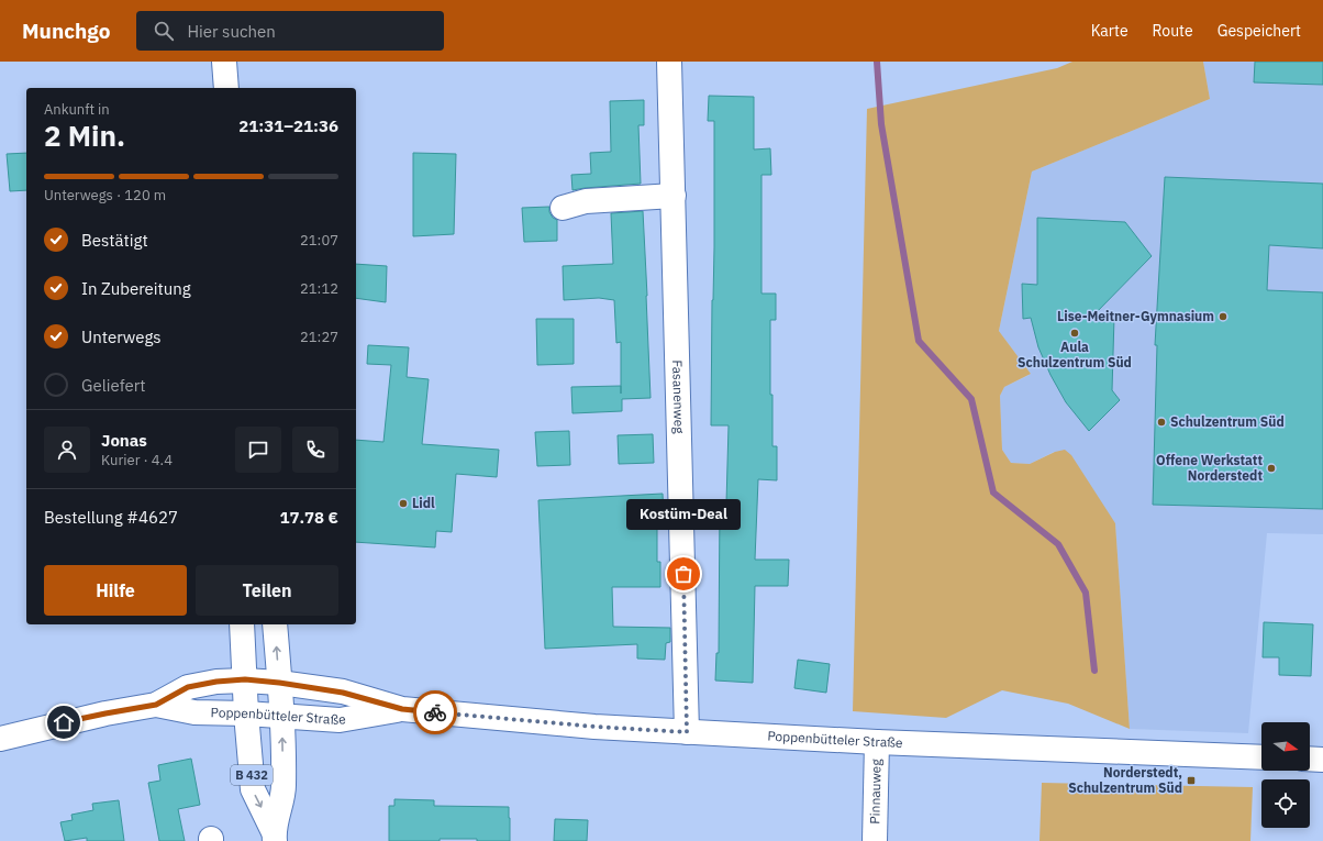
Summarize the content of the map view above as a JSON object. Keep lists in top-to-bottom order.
{
  "streets": {
    "main road": [
      "Fasanenweg",
      "Poppenbütteler Straße",
      "B 432",
      "Pinnauweg"
    ]
  },
  "crossings": [
    ["Fasanenweg", "Poppenbütteler Straße"],
    ["Poppenbütteler Straße", "B 432"],
    ["Poppenbütteler Straße", "Pinnauweg"]
  ],
  "places": {
    "other": [
      "Lise-Meitner-Gymnasium",
      "Aula Schulzentrum Süd",
      "Schulzentrum Süd",
      "Offene Werkstatt Norderstedt",
      "Lidl",
      "Kostüm-Deal"
    ],
    "transit": ["Norderstedt, Schulzentrum Süd"]
  },
  "north": "right",
  "page": {
    "header": "Munchgo",
    "search": "Hier suchen",
    "nav": ["Karte", "Route", "Gespeichert"],
    "heading": ["2 Min.", "Ankunft in", "21:31–21:36"],
    "panel": [
      "Jonas",
      "Kurier · 4.4",
      "Bestellung #4627",
      "17.78 €"
    ],
    "bar": "Unterwegs · 120 m",
    "list": [
      ["Bestätigt", "21:07"],
      ["In Zubereitung", "21:12"],
      ["Unterwegs", "21:27"],
      "Geliefert"
    ],
    "bubble": "Kostüm-Deal",
    "buttons": ["Hilfe", "Teilen"]
  }
}
